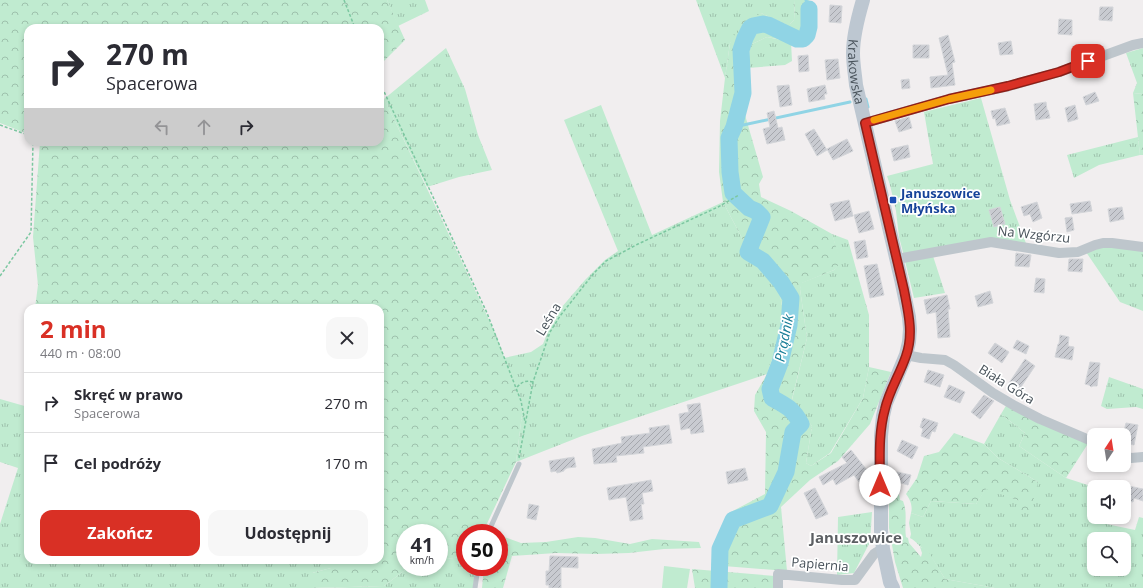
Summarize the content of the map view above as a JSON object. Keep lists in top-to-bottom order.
{
  "streets": {
    "main road": ["Krakowska"],
    "street": ["Na Wzgórzu", "Biała Góra", "Papiernia"],
    "path": ["Leśna"]
  },
  "crossings": [
    ["Krakowska", "Na Wzgórzu"],
    ["Krakowska", "Biała Góra"],
    ["Krakowska", "Papiernia"]
  ],
  "districts": ["Januszowice"],
  "water": ["Prądnik"],
  "places": {
    "transit": ["Januszowice Młyńska"]
  },
  "north": "top",
  "page": {
    "turn": ["270 m", "Spacerowa"],
    "heading": ["2 min", "440 m · 08:00"],
    "list": [
      {
        "name": "Skręć w prawo",
        "note": "Spacerowa",
        "value": "270 m"
      },
      {
        "name": "Cel podróży",
        "value": "170 m"
      }
    ],
    "buttons": ["Zakończ", "Udostępnij"],
    "speed": "41 km/h",
    "limit": "50"
  }
}
